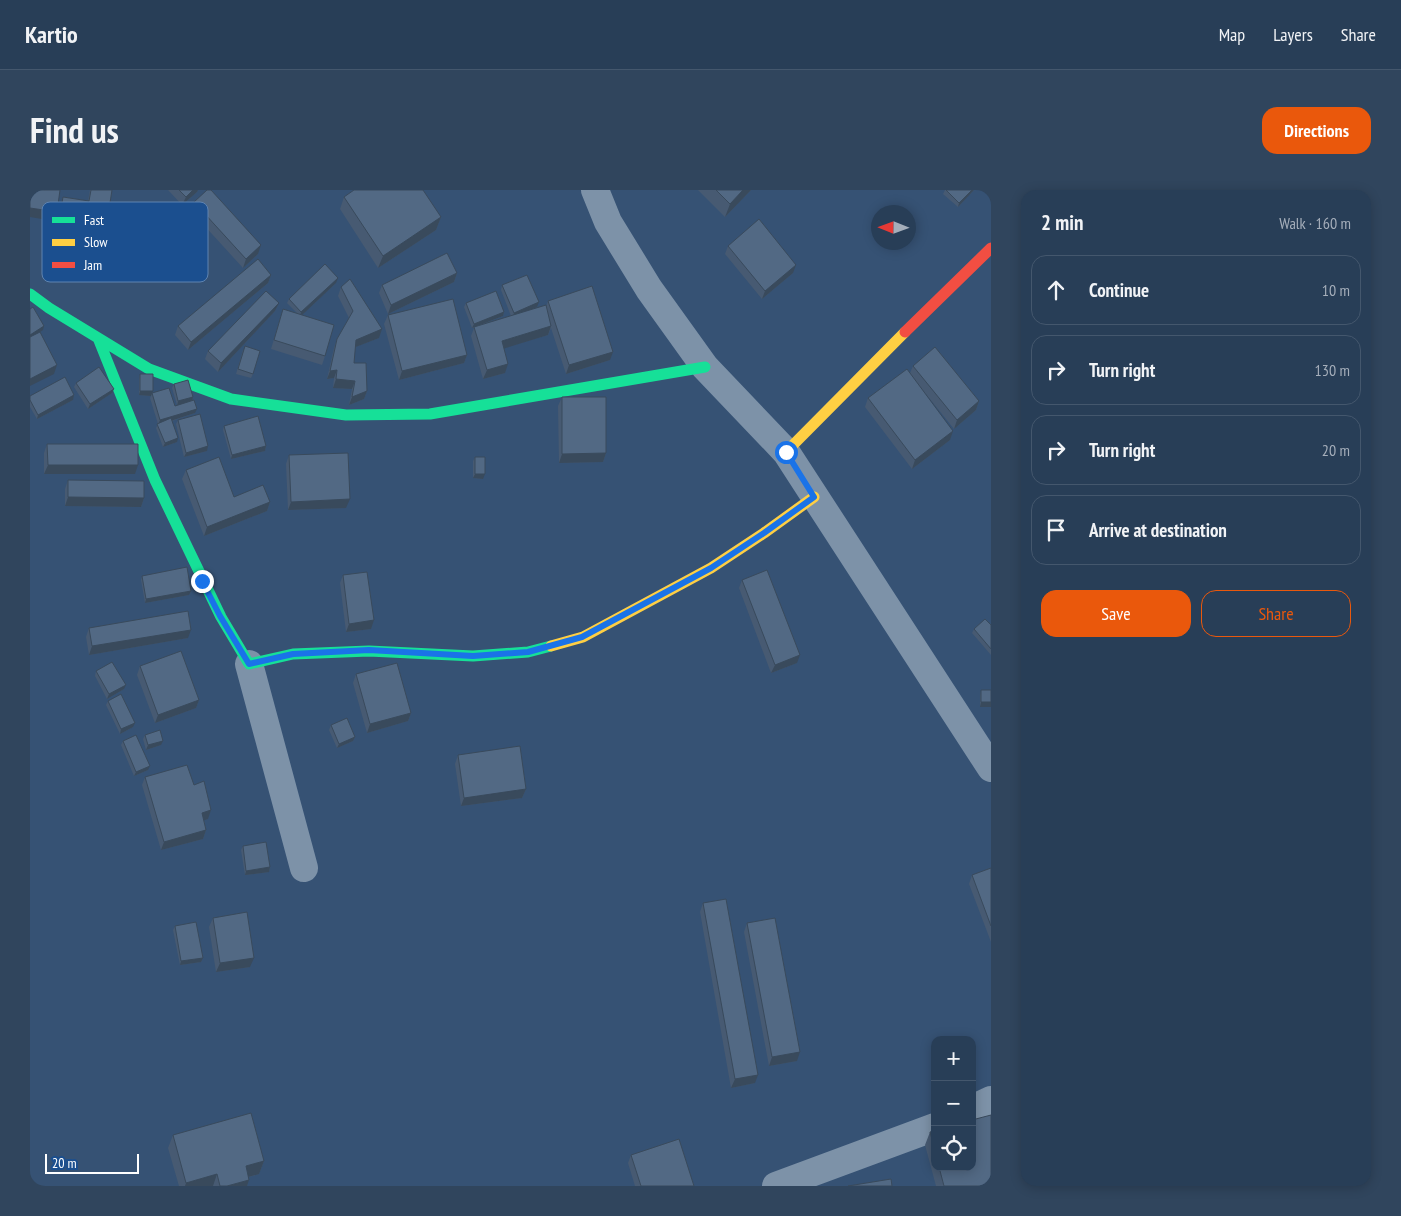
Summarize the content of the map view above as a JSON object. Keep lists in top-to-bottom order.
{
  "legend": ["Fast", "Slow", "Jam"],
  "scale_bar": "20 m",
  "north": "left",
  "page": {
    "header": "Kartio",
    "nav": ["Map", "Layers", "Share"],
    "title": "Find us",
    "buttons": [
      "Directions",
      ["Save", "Share"]
    ],
    "heading": ["2 min", "Walk · 160 m"],
    "list": [
      ["Continue", "10 m"],
      ["Turn right", "130 m"],
      ["Turn right", "20 m"],
      "Arrive at destination"
    ],
    "map_buttons": ["+", "−"],
    "scale": "20 m"
  }
}
